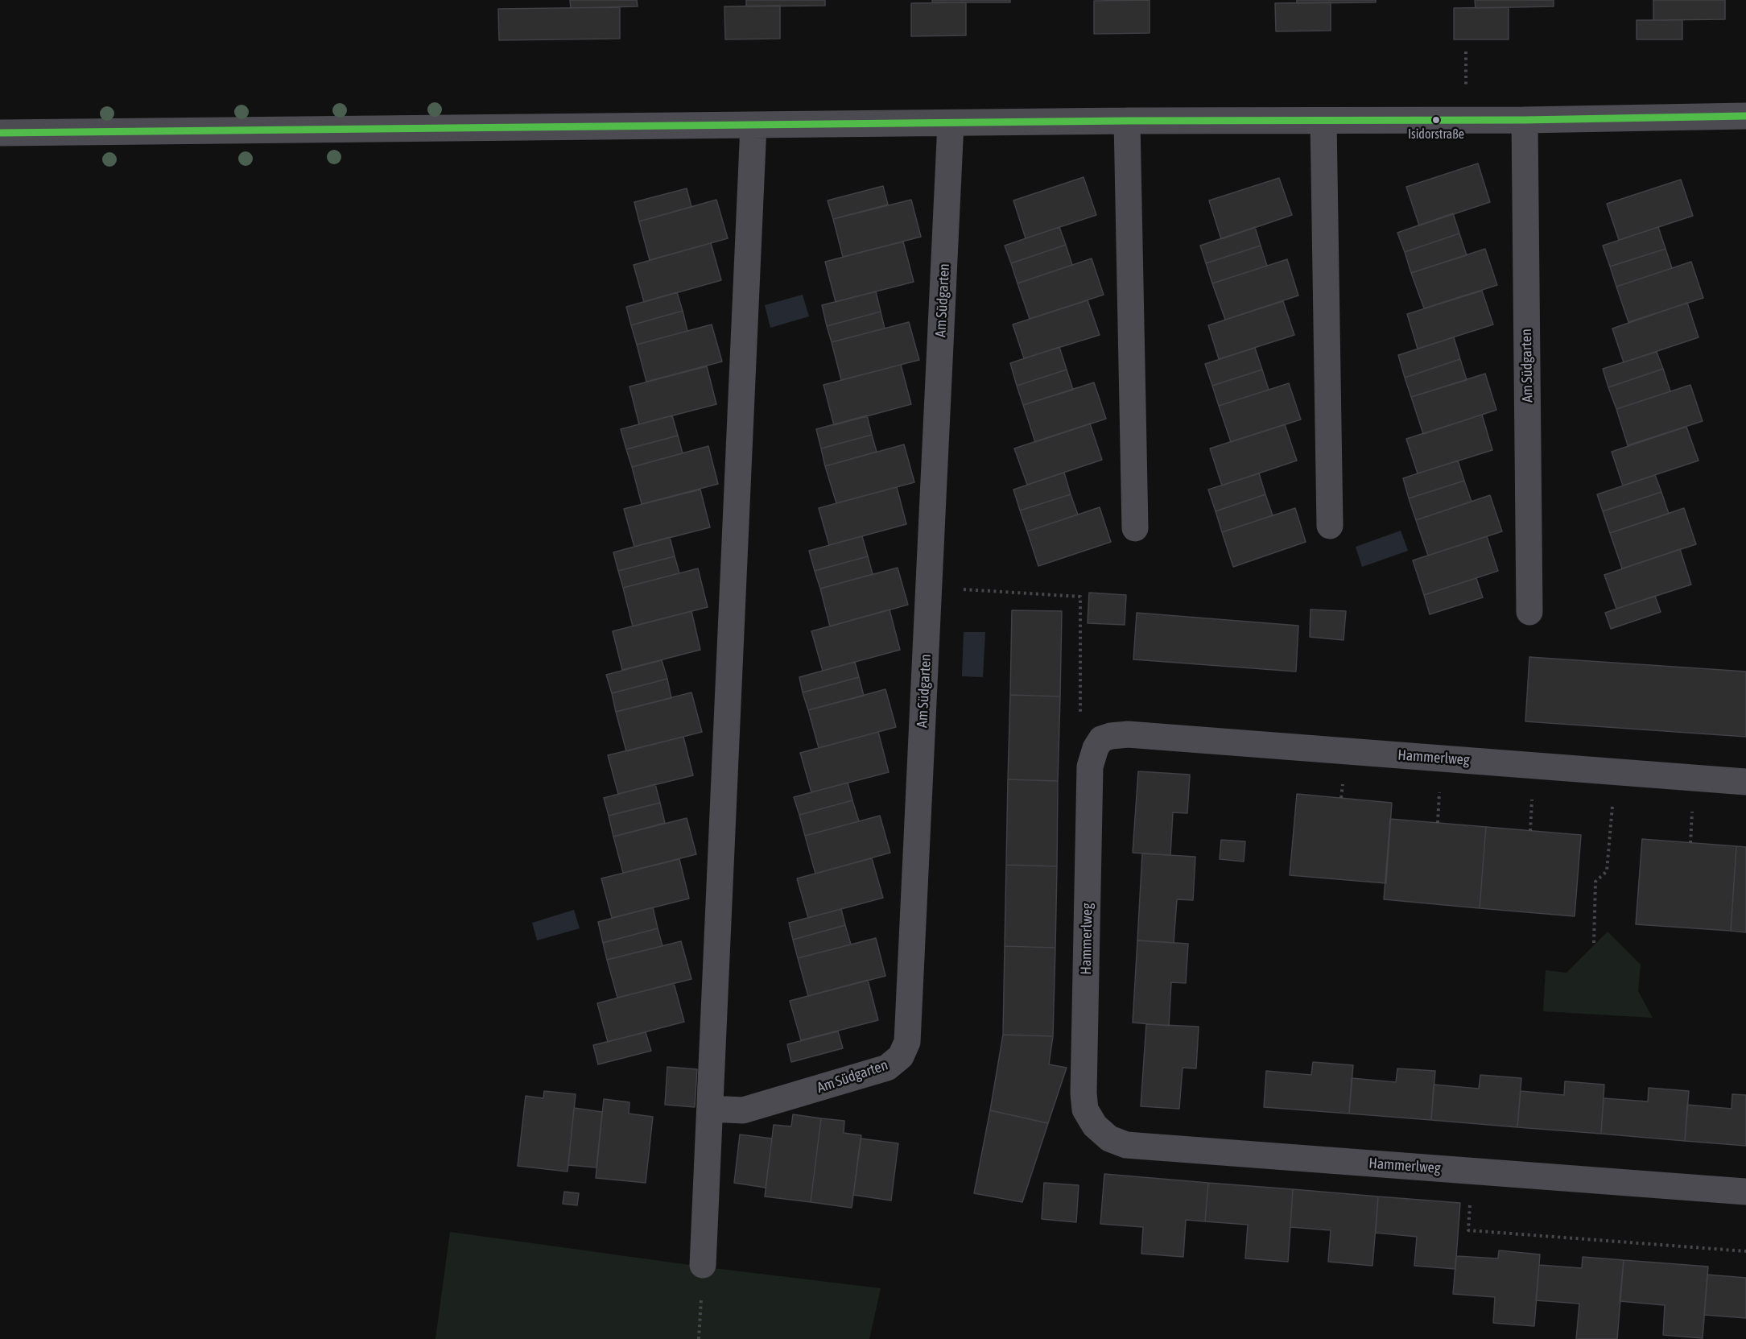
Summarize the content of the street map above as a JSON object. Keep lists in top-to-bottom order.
{
  "streets": {
    "street": ["Am Südgarten", "Hammerlweg"]
  },
  "places": ["Isidorstraße"]
}
